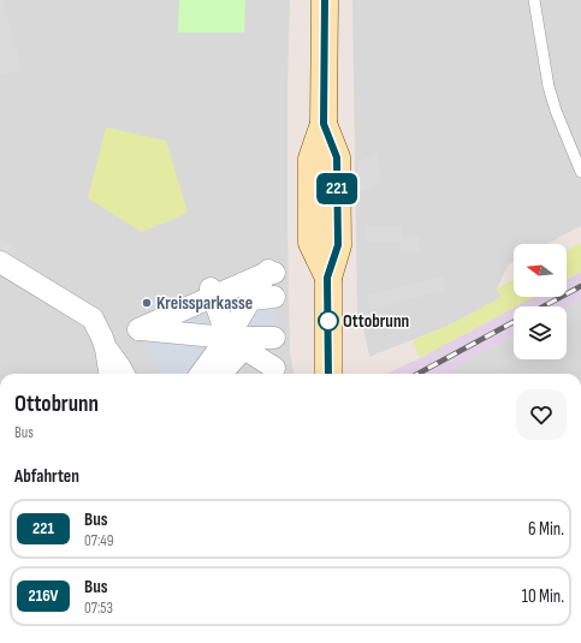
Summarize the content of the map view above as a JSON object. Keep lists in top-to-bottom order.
{
  "places": ["Kreissparkasse", "Ottobrunn"],
  "lines": ["bus line 221"],
  "north": "left",
  "page": {
    "on_map": "221",
    "heading": [
      ["Ottobrunn", "Bus"],
      "Abfahrten"
    ],
    "list": [
      {
        "mark": "221",
        "name": "Bus",
        "note": "07:49",
        "value": "6 Min."
      },
      {
        "mark": "216V",
        "name": "Bus",
        "note": "07:53",
        "value": "10 Min."
      }
    ]
  }
}
